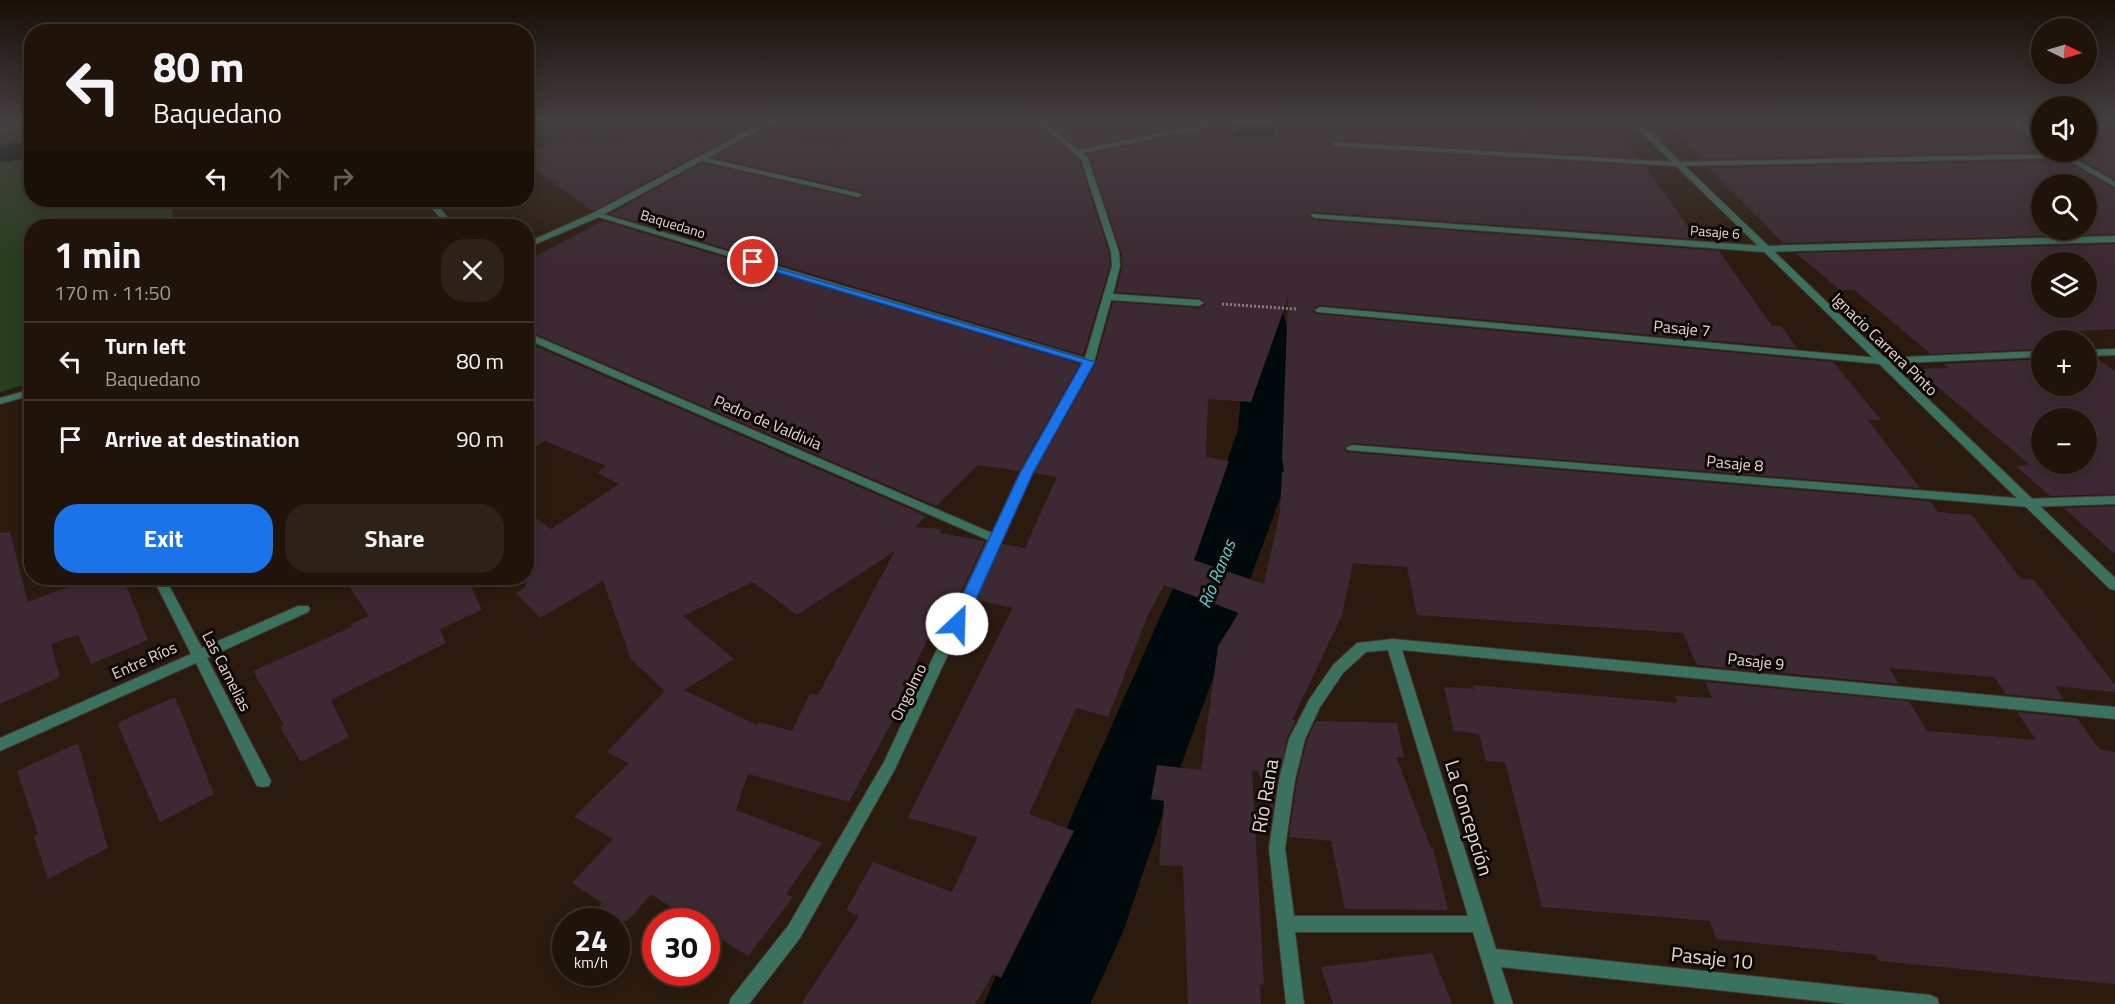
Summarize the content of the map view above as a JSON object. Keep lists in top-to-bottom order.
{
  "streets": {
    "street": [
      "Baquedano",
      "Pasaje 6",
      "Pasaje 7",
      "Ignacio Carrera Pinto",
      "Pedro de Valdivia",
      "Pasaje 8",
      "Entre Ríos",
      "Pasaje 9",
      "Las Camelias",
      "Ongolmo",
      "Río Rana",
      "La Concepción",
      "Pasaje 10"
    ]
  },
  "crossings": [
    ["Baquedano", "Ongolmo"],
    ["Pasaje 6", "Ignacio Carrera Pinto"],
    ["Pasaje 7", "Ignacio Carrera Pinto"],
    ["Ignacio Carrera Pinto", "Pasaje 8"],
    ["Pedro de Valdivia", "Ongolmo"],
    ["Entre Ríos", "Las Camelias"],
    ["Pasaje 9", "Río Rana"],
    ["Pasaje 9", "La Concepción"],
    ["Río Rana", "La Concepción"],
    ["La Concepción", "Pasaje 10"]
  ],
  "water": ["Río Ranas"],
  "north": "right",
  "page": {
    "map_buttons": ["+", "−"],
    "turn": ["80 m", "Baquedano"],
    "heading": ["1 min", "170 m · 11:50"],
    "list": [
      {
        "name": "Turn left",
        "note": "Baquedano",
        "value": "80 m"
      },
      {
        "name": "Arrive at destination",
        "value": "90 m"
      }
    ],
    "buttons": ["Exit", "Share"],
    "speed": "24 km/h",
    "limit": "30"
  }
}
